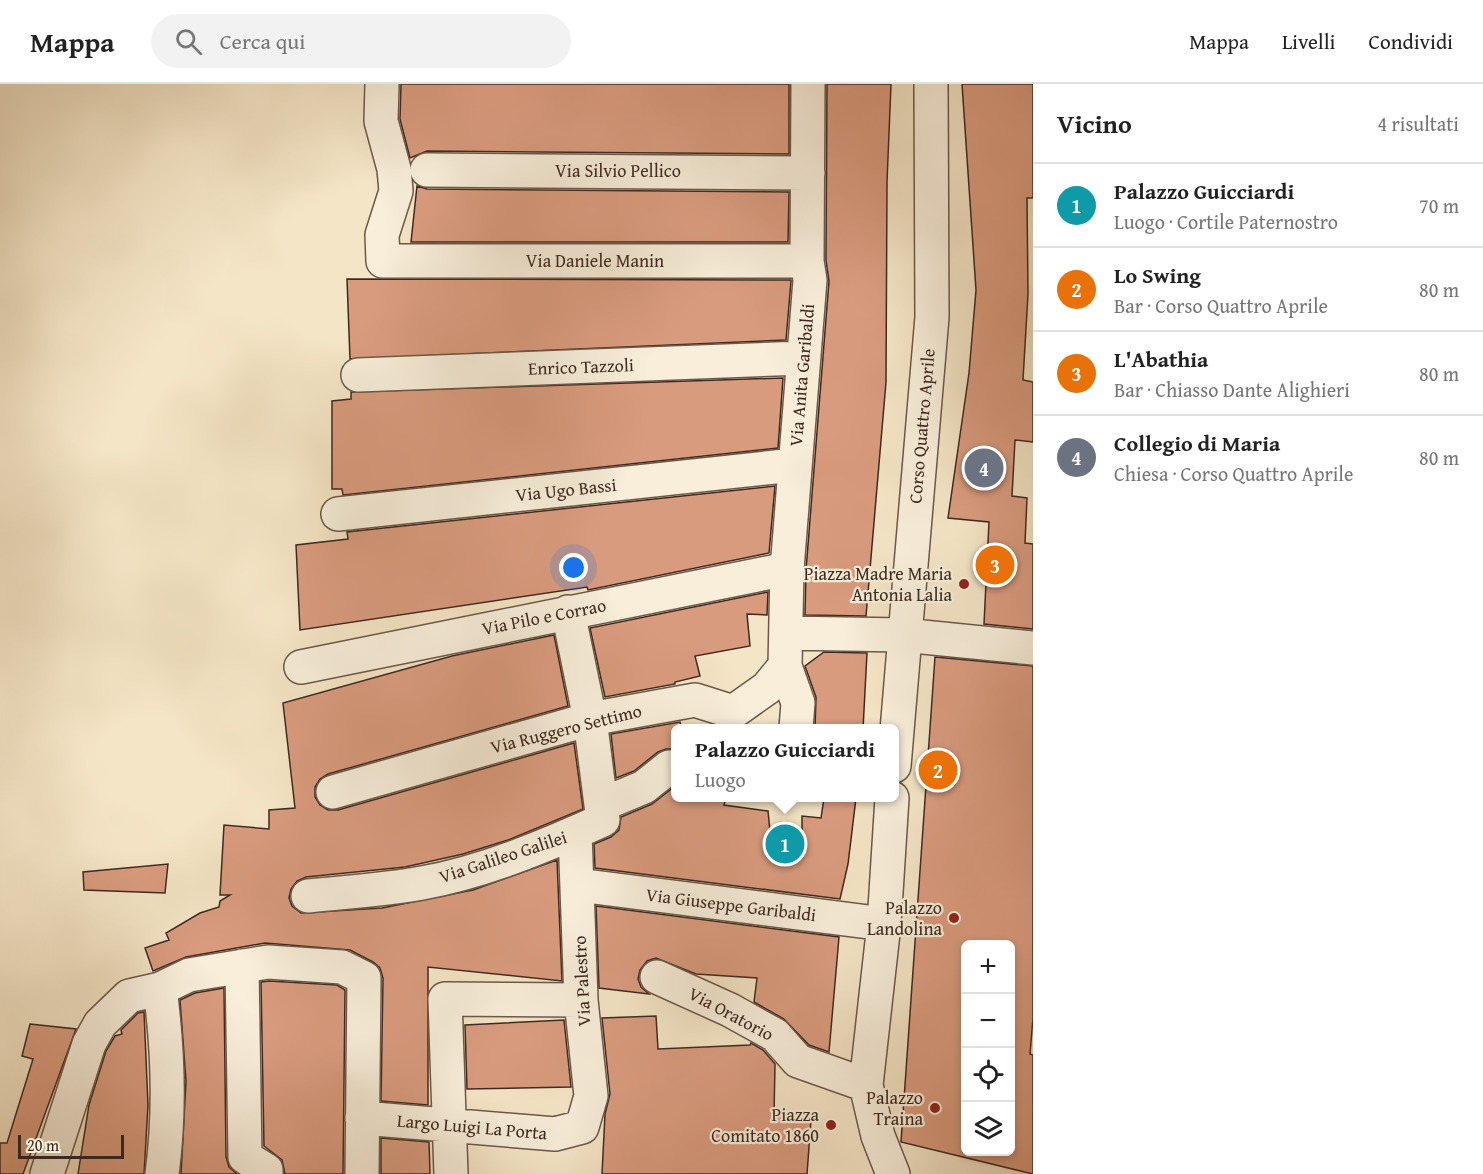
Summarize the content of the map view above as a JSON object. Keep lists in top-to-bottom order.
{
  "streets": {
    "street": [
      "Via Silvio Pellico",
      "Via Daniele Manin",
      "Enrico Tazzoli",
      "Via Anita Garibaldi",
      "Corso Quattro Aprile",
      "Via Ugo Bassi",
      "Via Pilo e Corrao",
      "Via Ruggero Settimo",
      "Via Galileo Galilei",
      "Via Giuseppe Garibaldi",
      "Via Palestro",
      "Via Oratorio",
      "Largo Luigi La Porta"
    ]
  },
  "crossings": [
    ["Via Silvio Pellico", "Via Anita Garibaldi"],
    ["Via Daniele Manin", "Via Anita Garibaldi"],
    ["Enrico Tazzoli", "Via Anita Garibaldi"],
    ["Via Anita Garibaldi", "Via Ugo Bassi"],
    ["Via Anita Garibaldi", "Via Pilo e Corrao"],
    ["Via Anita Garibaldi", "Via Ruggero Settimo"],
    ["Via Galileo Galilei", "Via Palestro"],
    ["Via Giuseppe Garibaldi", "Via Palestro"],
    ["Via Palestro", "Largo Luigi La Porta"]
  ],
  "places": [
    "Piazza Madre Maria Antonia Lalia",
    "Palazzo Landolina",
    "Palazzo Traina",
    "Piazza Comitato 1860"
  ],
  "scale_bar": "20 m",
  "page": {
    "header": "Mappa",
    "search": "Cerca qui",
    "nav": ["Mappa", "Livelli", "Condividi"],
    "heading": ["Vicino", "4 risultati"],
    "list": [
      {
        "mark": "1",
        "name": "Palazzo Guicciardi",
        "note": "Luogo · Cortile Paternostro",
        "value": "70 m"
      },
      {
        "mark": "2",
        "name": "Lo Swing",
        "note": "Bar · Corso Quattro Aprile",
        "value": "80 m"
      },
      {
        "mark": "3",
        "name": "L'Abathia",
        "note": "Bar · Chiasso Dante Alighieri",
        "value": "80 m"
      },
      {
        "mark": "4",
        "name": "Collegio di Maria",
        "note": "Chiesa · Corso Quattro Aprile",
        "value": "80 m"
      }
    ],
    "pins": [
      "4",
      "3",
      "2",
      "1"
    ],
    "popup": ["Palazzo Guicciardi", "Luogo"],
    "map_buttons": ["+", "−"],
    "scale": "20 m"
  }
}
